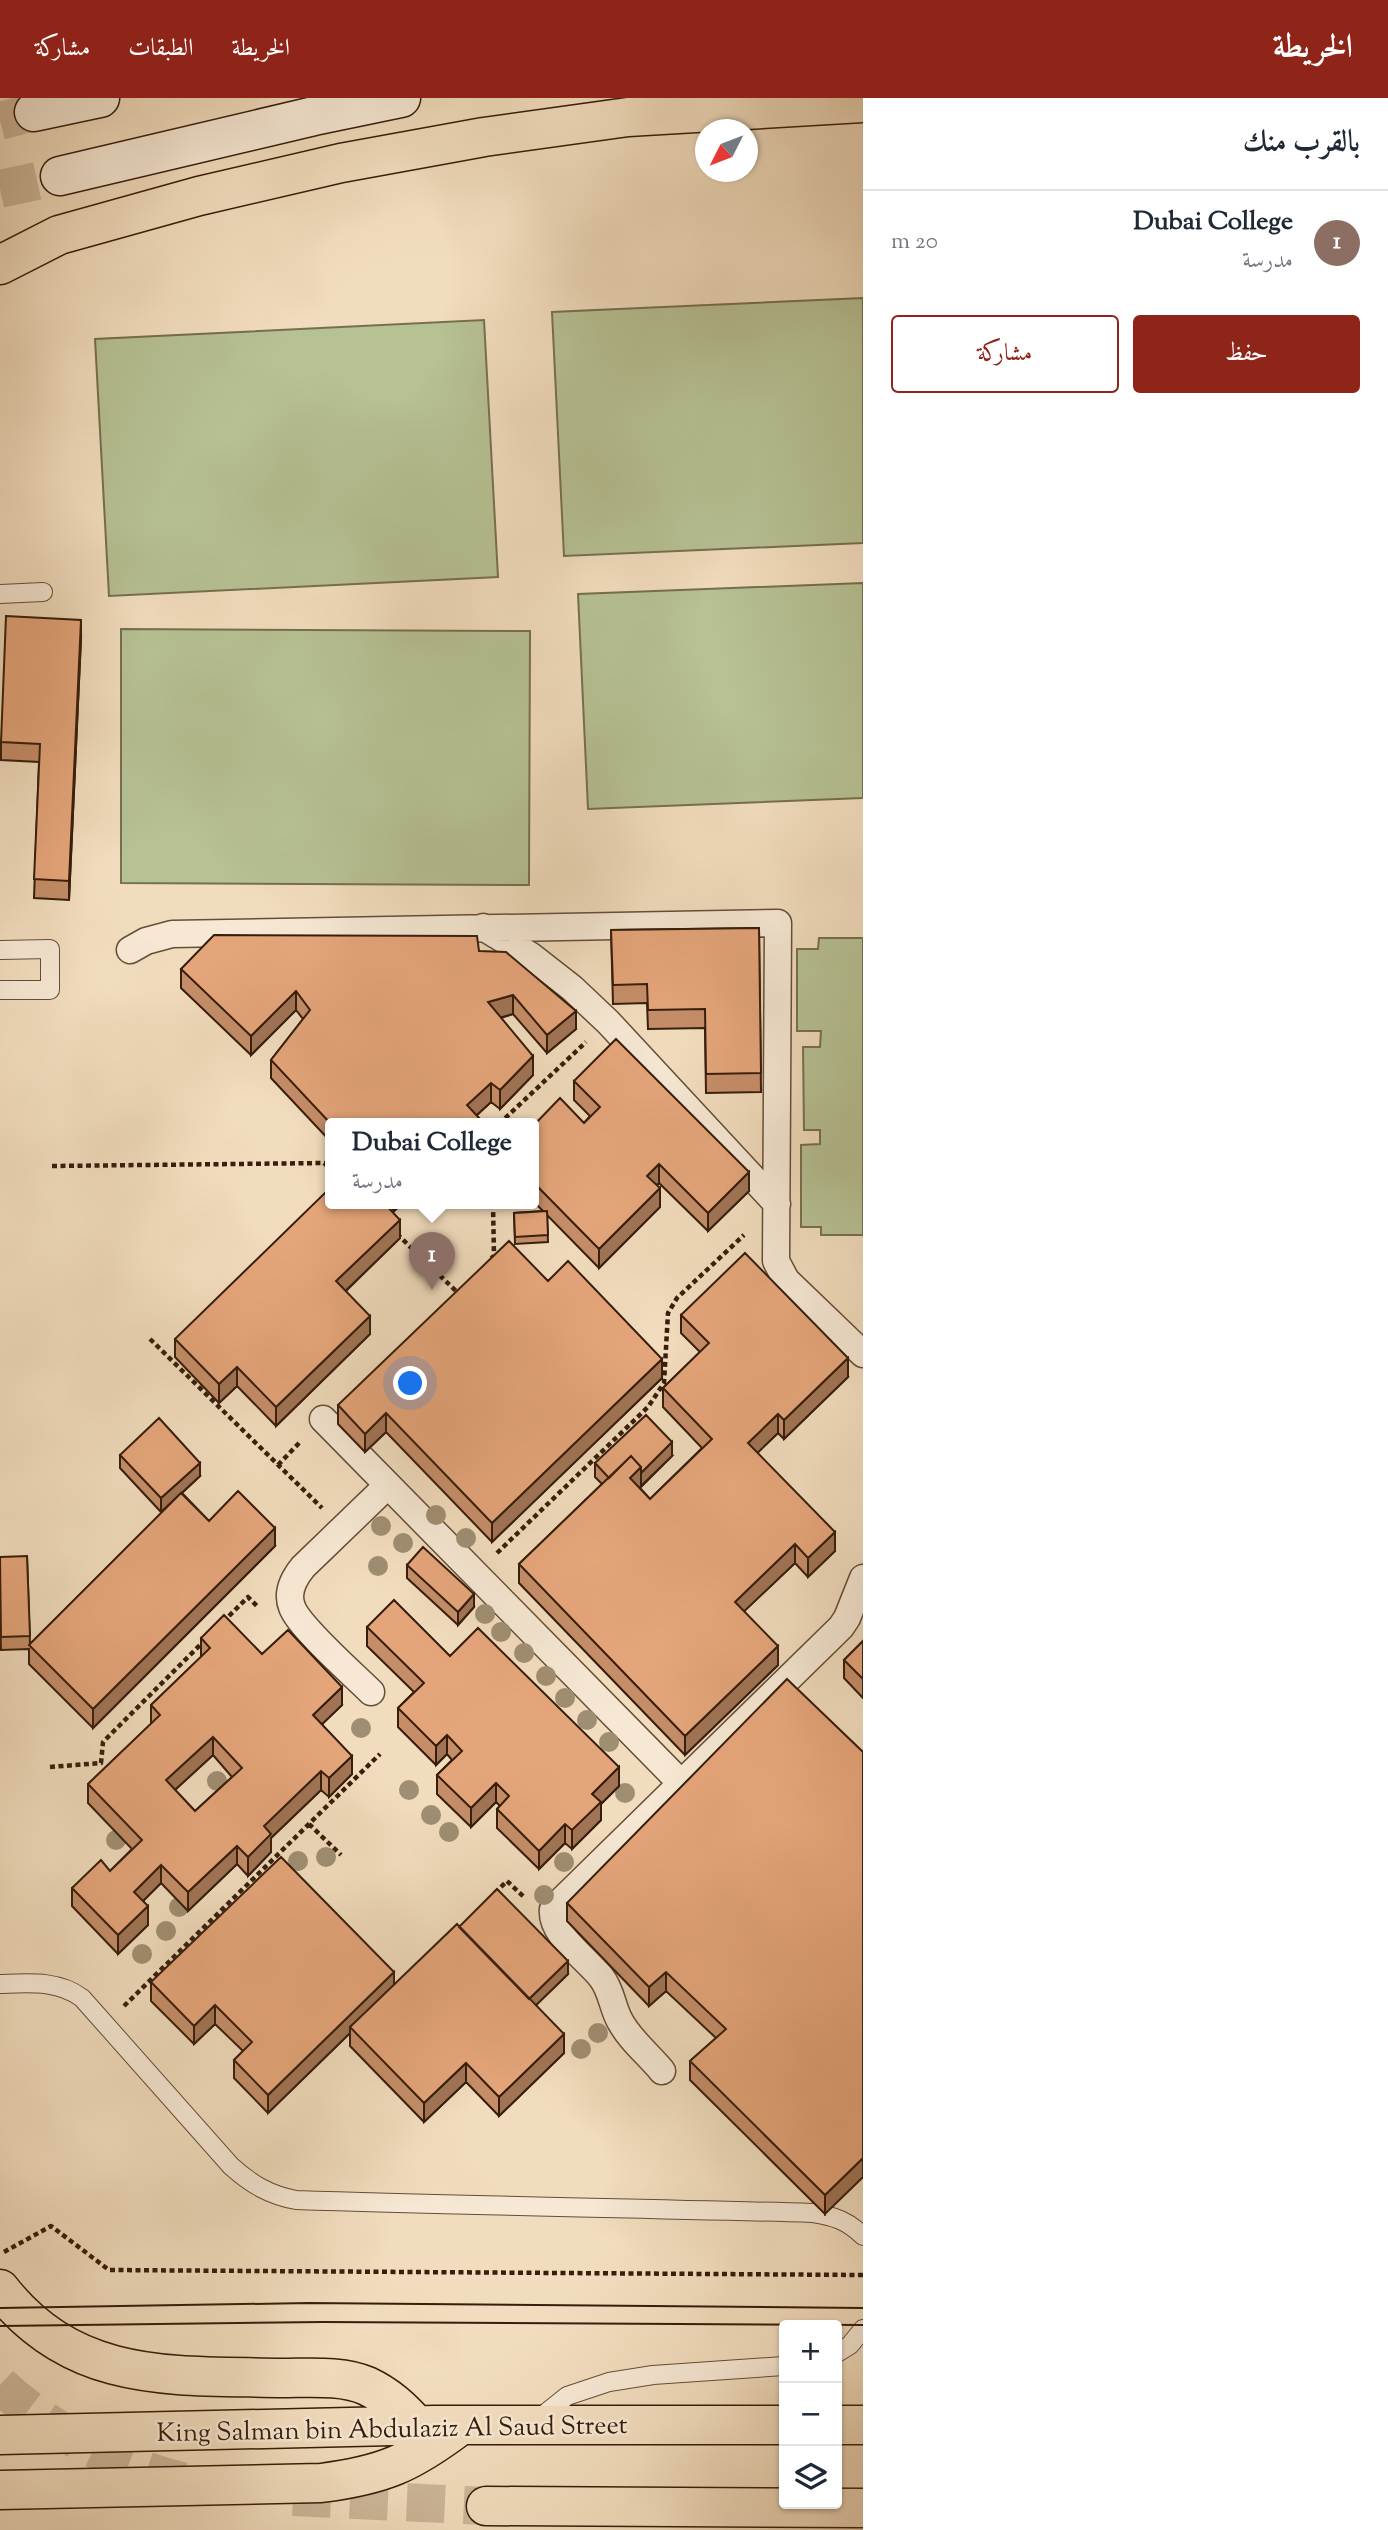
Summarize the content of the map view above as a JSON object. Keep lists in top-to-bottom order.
{
  "streets": {
    "main road": ["King Salman bin Abdulaziz Al Saud Street"]
  },
  "north": "bottom left",
  "page": {
    "header": "الخريطة",
    "nav": ["الخريطة", "الطبقات", "مشاركة"],
    "heading": "بالقرب منك",
    "list": [
      {
        "mark": "1",
        "name": "Dubai College",
        "note": "مدرسة",
        "value": "20 m"
      }
    ],
    "buttons": ["حفظ", "مشاركة"],
    "popup": ["Dubai College", "مدرسة"],
    "pins": "1",
    "map_buttons": ["+", "−"]
  }
}
